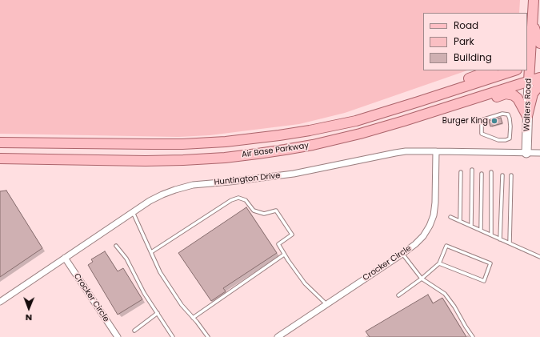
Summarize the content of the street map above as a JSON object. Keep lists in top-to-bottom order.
{
  "streets": {
    "main road": ["Walters Road", "Air Base Parkway"],
    "street": ["Huntington Drive", "Crocker Circle"]
  },
  "crossings": [
    ["Walters Road", "Air Base Parkway"],
    ["Walters Road", "Huntington Drive"],
    ["Huntington Drive", "Crocker Circle"]
  ],
  "places": ["Burger King"],
  "legend": ["Road", "Park", "Building"],
  "north": "bottom"
}
